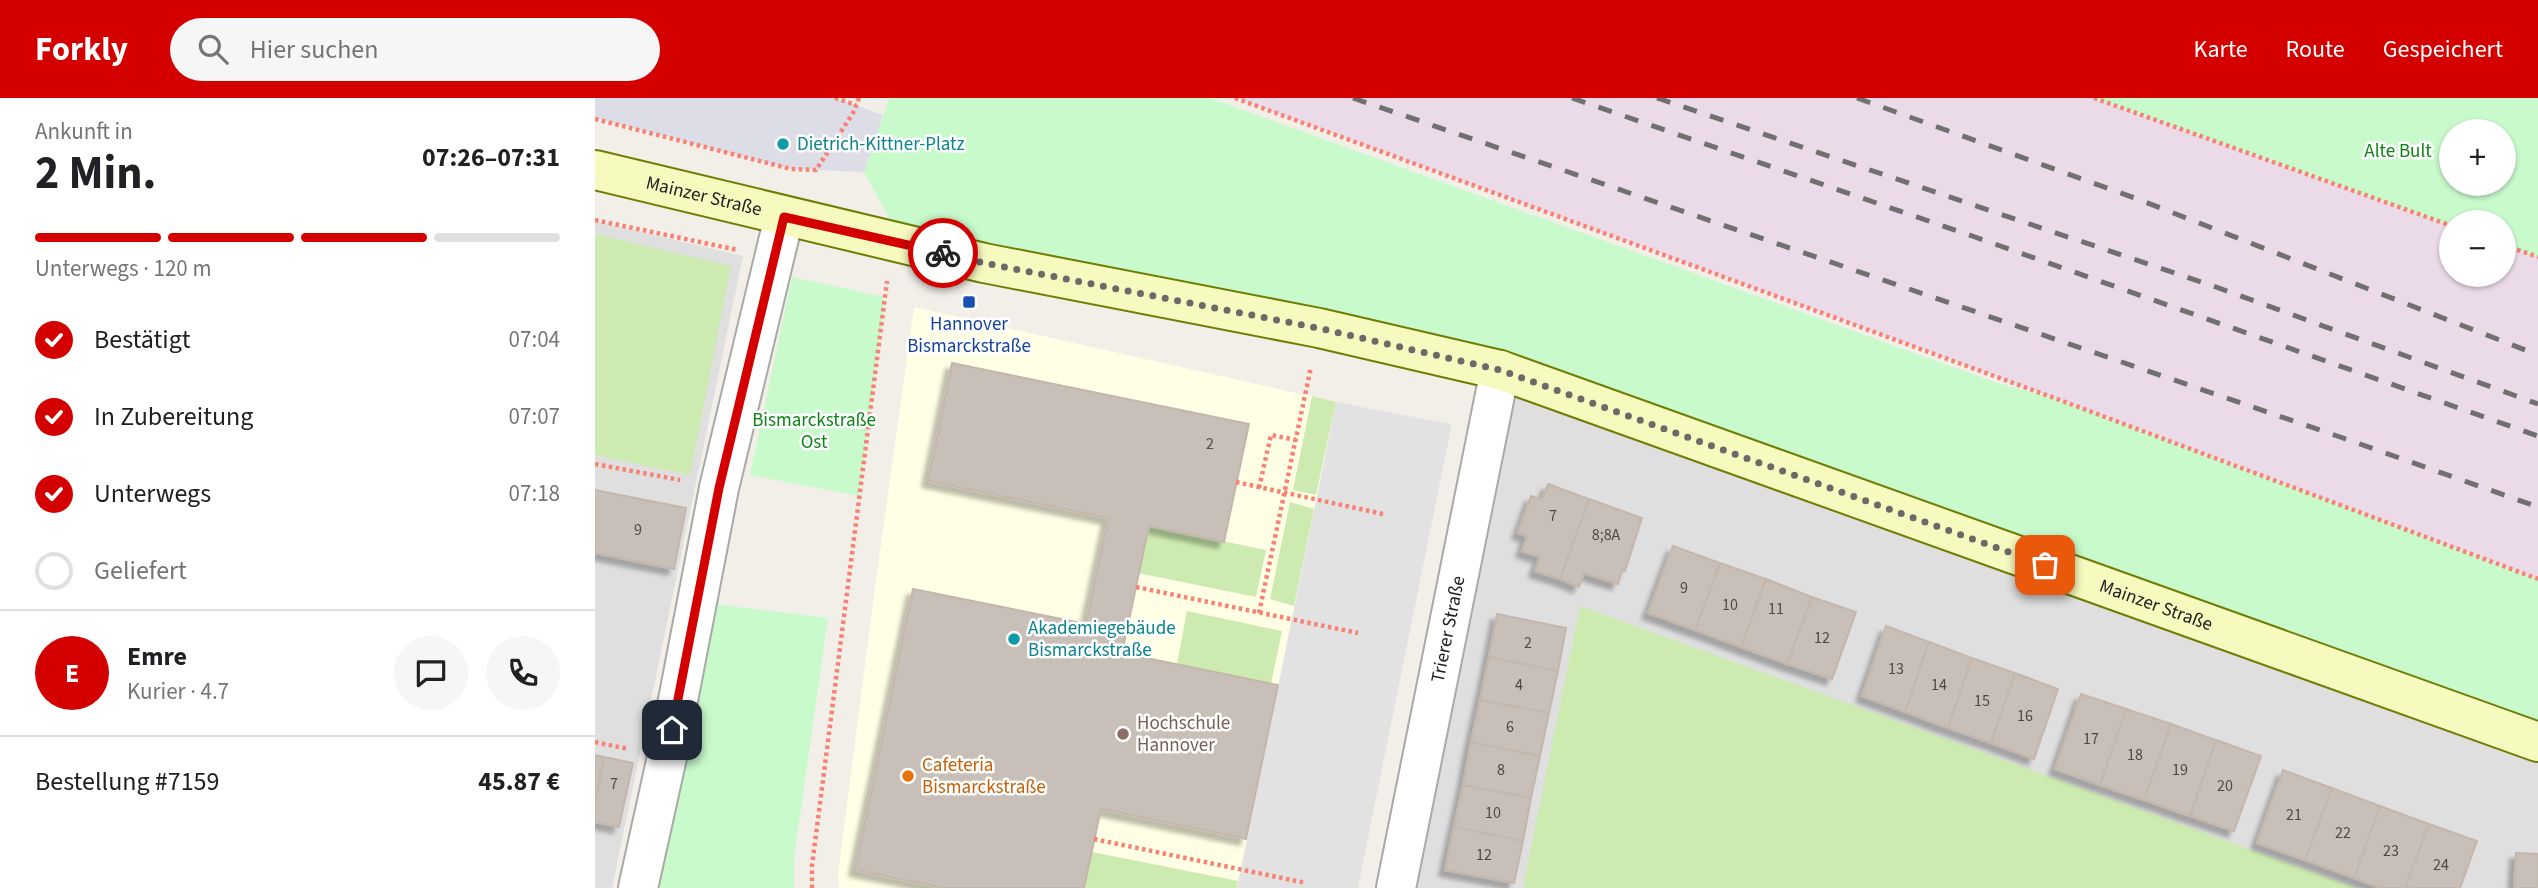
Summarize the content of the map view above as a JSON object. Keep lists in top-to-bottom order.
{
  "streets": {
    "street": ["Mainzer Straße", "Trierer Straße"]
  },
  "crossings": [
    ["Mainzer Straße", "Trierer Straße"]
  ],
  "parks": ["Alte Bult", "Bismarckstraße Ost"],
  "places": {
    "other": [
      "Dietrich-Kittner-Platz",
      "Akademiegebäude Bismarckstraße",
      "Hochschule Hannover",
      "Cafeteria Bismarckstraße"
    ],
    "transit": ["Hannover Bismarckstraße"]
  },
  "house_numbers": [
    "2",
    "7",
    "9",
    "8;8A",
    "9",
    "10",
    "11",
    "12",
    "2",
    "13",
    "4",
    "14",
    "15",
    "16",
    "6",
    "17",
    "18",
    "8",
    "19",
    "7",
    "20",
    "10",
    "21",
    "22",
    "23",
    "12",
    "24"
  ],
  "page": {
    "header": "Forkly",
    "search": "Hier suchen",
    "nav": ["Karte", "Route", "Gespeichert"],
    "heading": ["2 Min.", "Ankunft in", "07:26–07:31"],
    "panel": [
      "Emre",
      "Kurier · 4.7",
      "Bestellung #7159",
      "45.87 €"
    ],
    "map_buttons": ["+", "−"],
    "bar": "Unterwegs · 120 m",
    "list": [
      ["Bestätigt", "07:04"],
      ["In Zubereitung", "07:07"],
      ["Unterwegs", "07:18"],
      "Geliefert"
    ],
    "round": "E"
  }
}
